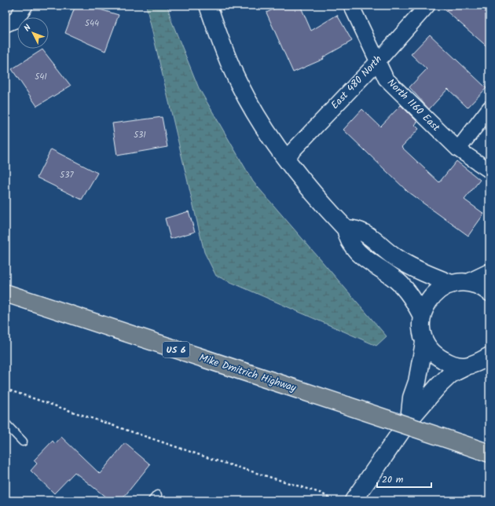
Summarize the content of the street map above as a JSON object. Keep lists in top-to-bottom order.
{
  "streets": {
    "highway": ["US 6", "Mike Dmitrich Highway"],
    "street": ["East 480 North", "North 1160 East"]
  },
  "crossings": [
    ["East 480 North", "North 1160 East"]
  ],
  "house_numbers": [
    "544",
    "541",
    "531",
    "537"
  ],
  "scale_bar": "20 m",
  "north": "top left"
}
